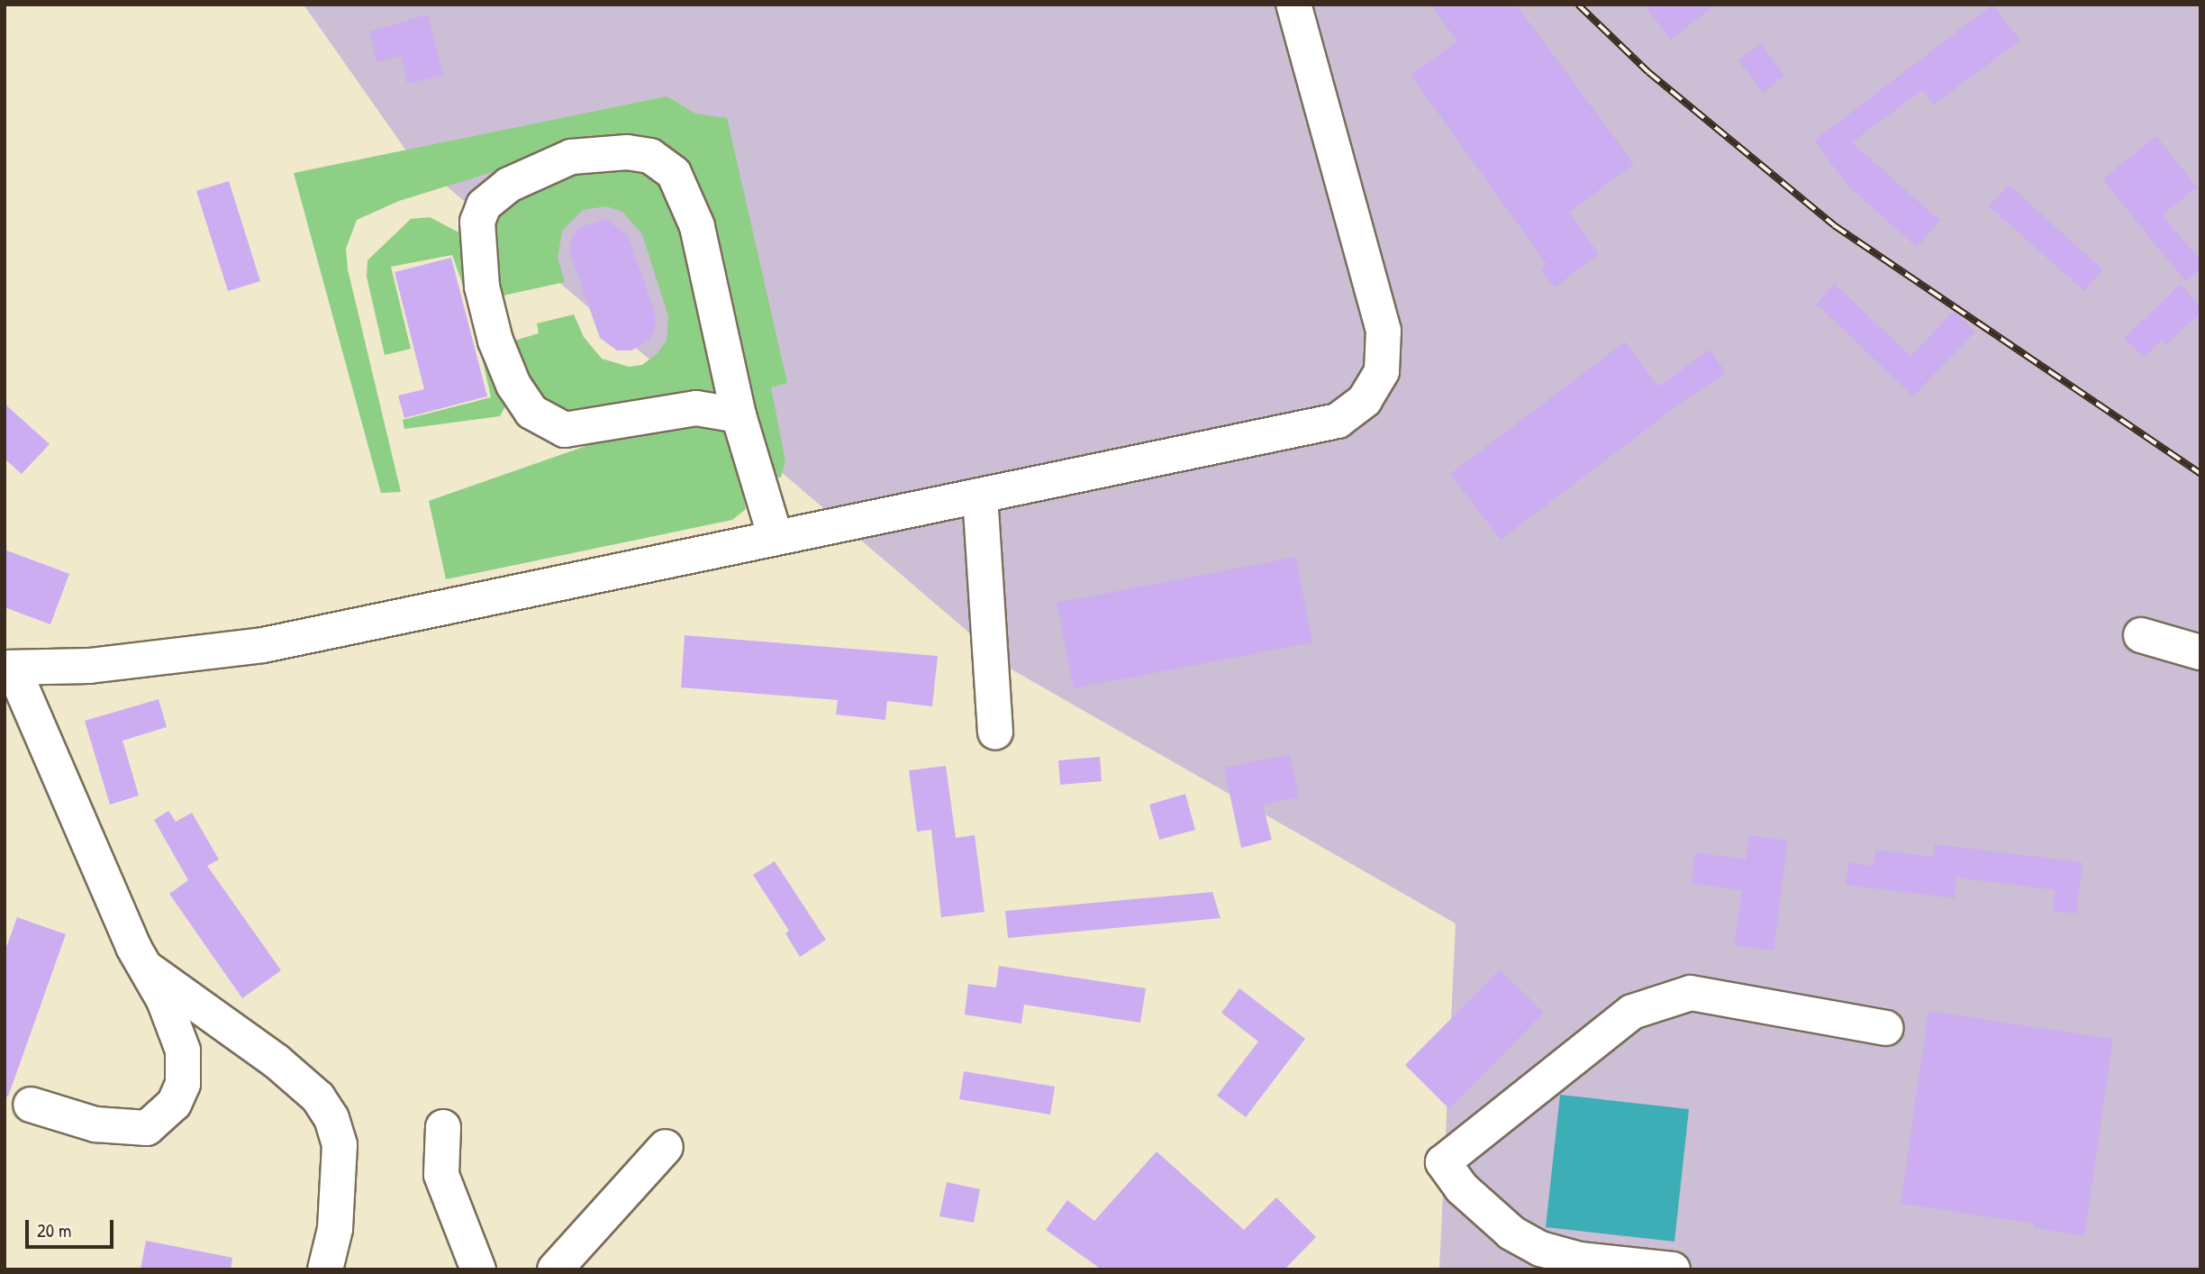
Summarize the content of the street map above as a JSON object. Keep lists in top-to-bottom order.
{
  "scale_bar": "20 m"
}
